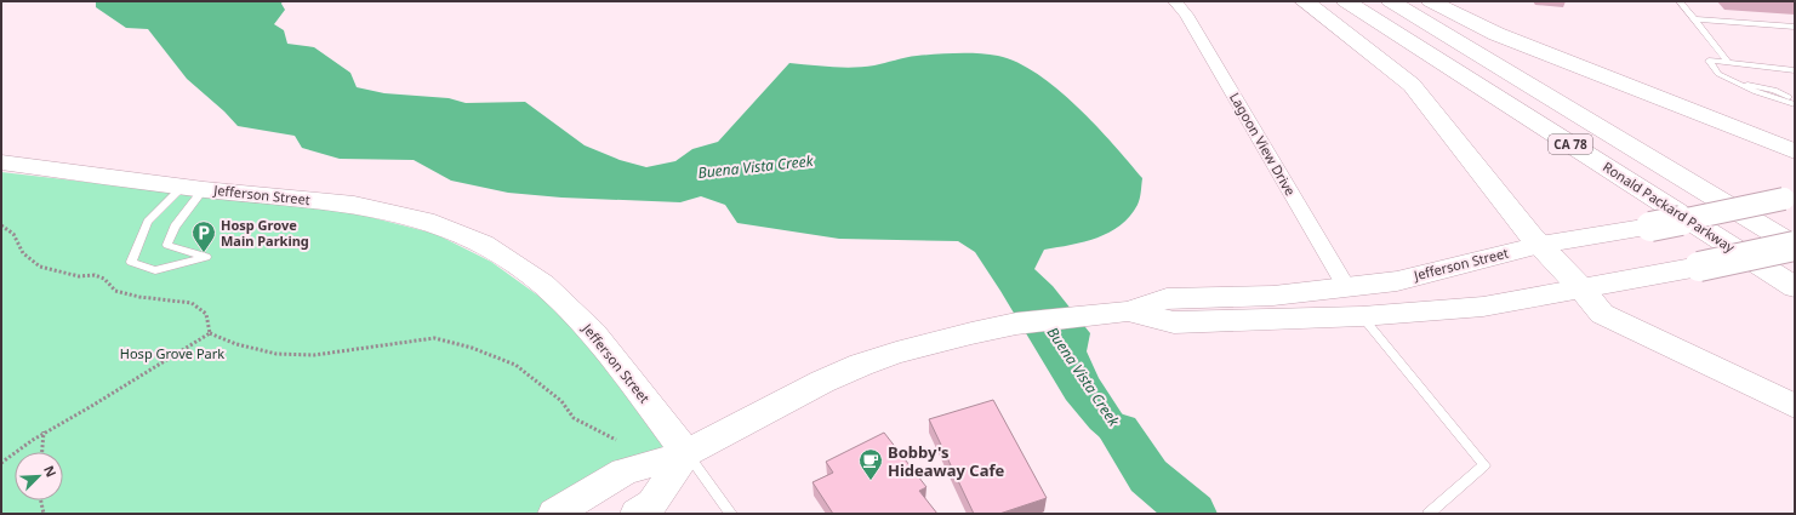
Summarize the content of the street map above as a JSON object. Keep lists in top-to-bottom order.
{
  "streets": {
    "main road": ["CA 78", "Jefferson Street", "Ronald Packard Parkway"],
    "street": ["Lagoon View Drive"]
  },
  "crossings": [
    ["Lagoon View Drive", "Jefferson Street"],
    ["CA 78", "Jefferson Street"]
  ],
  "water": ["Buena Vista Creek"],
  "parks": ["Hosp Grove Park"],
  "places": {
    "parking": ["Hosp Grove Main Parking"],
    "cafe": ["Bobby's Hideaway Cafe"]
  },
  "north": "top right"
}
